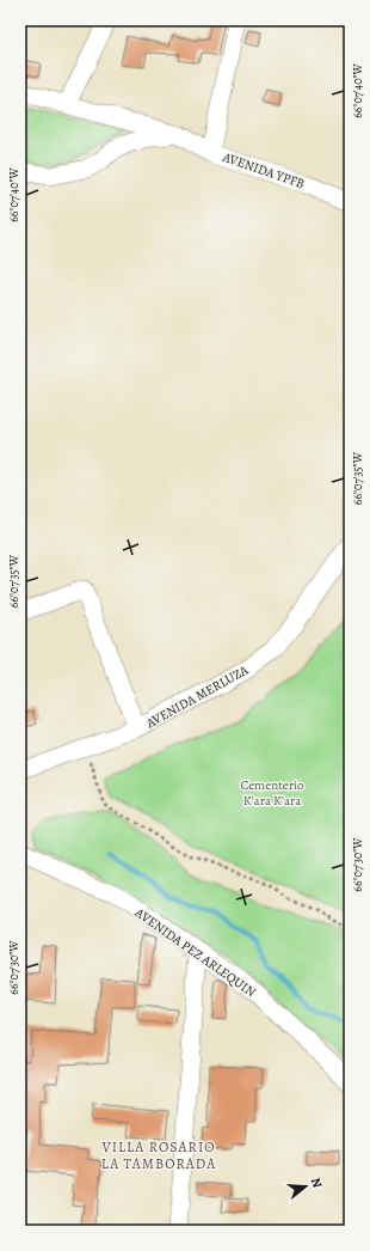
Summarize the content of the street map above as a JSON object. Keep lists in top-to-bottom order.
{
  "streets": {
    "street": ["AVENIDA YPFB", "AVENIDA MERLUZA", "AVENIDA PEZ ARLEQUIN"]
  },
  "districts": ["VILLA ROSARIO LA TAMBORADA"],
  "parks": ["Cementerio K'ara K'ara"],
  "north": "right",
  "coordinates": ["66°07'40\"W", "66°07'35\"W", "66°07'30\"W"]
}
